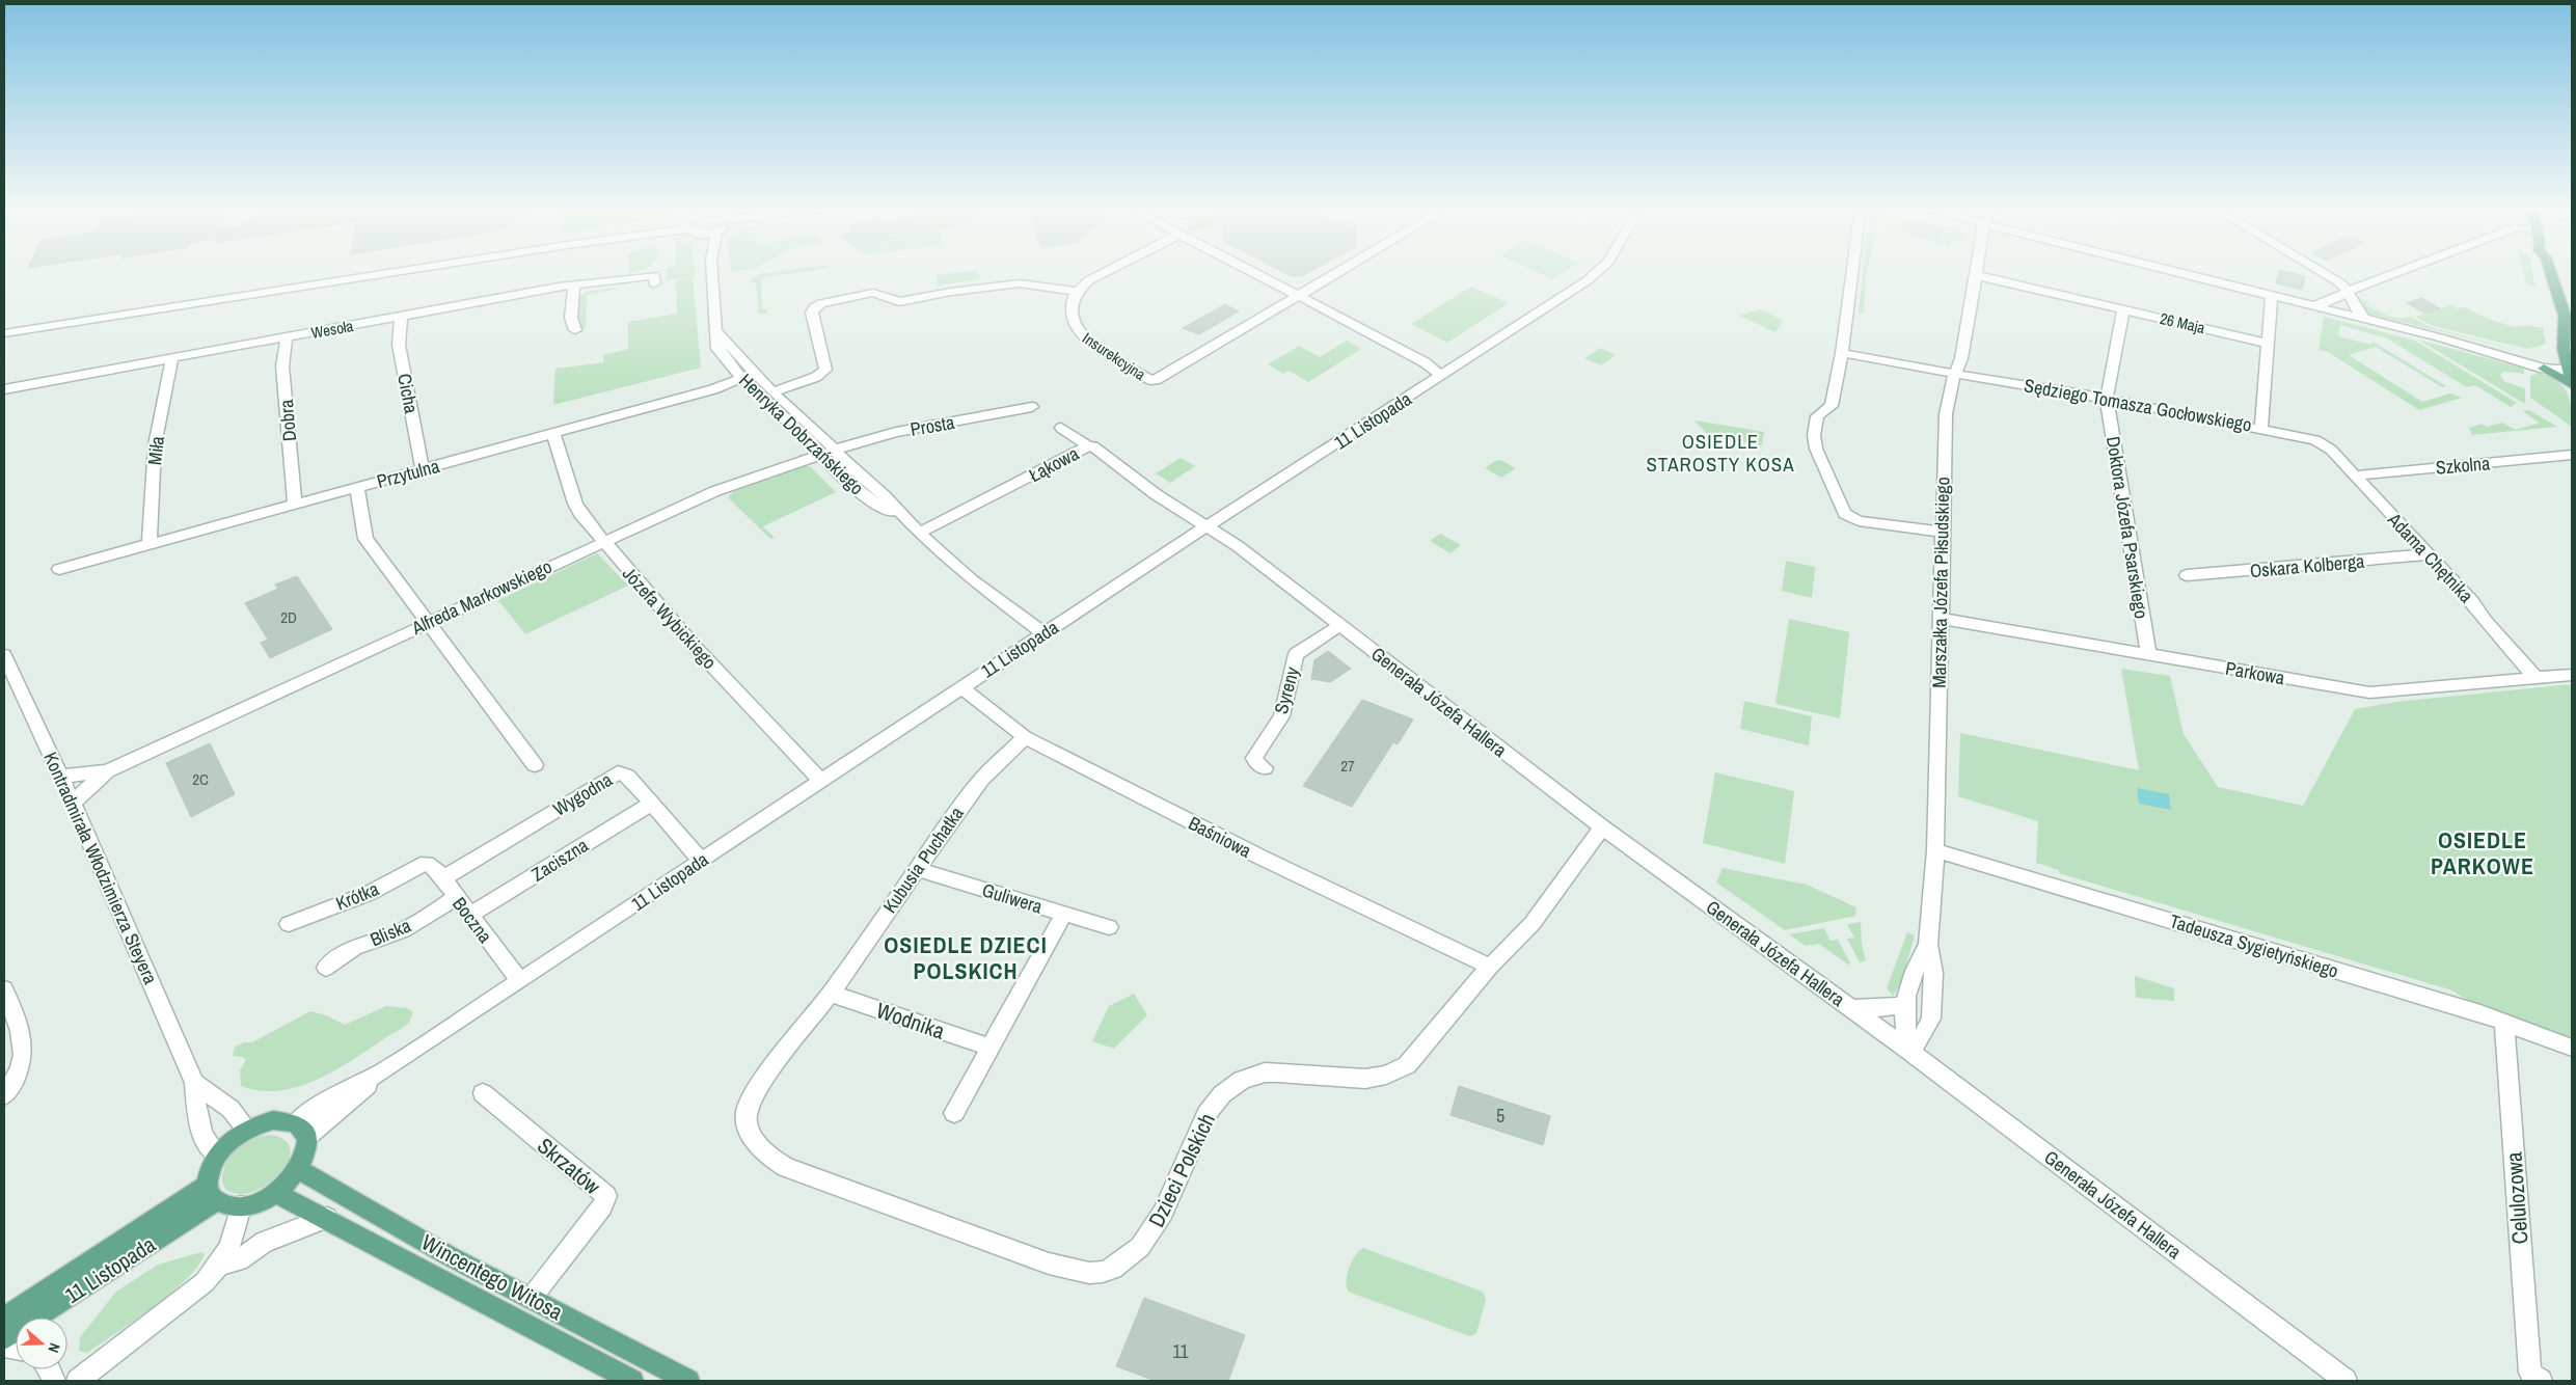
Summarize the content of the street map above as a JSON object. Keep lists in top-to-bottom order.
{
  "streets": {
    "main road": ["11 Listopada", "Wincentego Witosa"],
    "street": [
      "26 Maja",
      "Wesoła",
      "Insurekcyjna",
      "Cicha",
      "Sędziego Tomasza Gocłowskiego",
      "Dobra",
      "Prosta",
      "Henryka Dobrzańskiego",
      "Miła",
      "Łąkowa",
      "Szkolna",
      "Przytulna",
      "Doktora Józefa Psarskiego",
      "Adama Chętnika",
      "Oskara Kolberga",
      "Marszałka Józefa Piłsudskiego",
      "Alfreda Markowskiego",
      "Józefa Wybickiego",
      "Parkowa",
      "Syreny",
      "Generała Józefa Hallera",
      "Wygodna",
      "Baśniowa",
      "Zaciszna",
      "Kubusia Puchatka",
      "Kontradmirała Włodzimierza Steyera",
      "Krótka",
      "Guliwera",
      "Boczna",
      "Bliska",
      "Tadeusza Sygietyńskiego",
      "Wodnika",
      "Skrzatów",
      "Dzieci Polskich",
      "Celulozowa"
    ]
  },
  "crossings": [
    ["26 Maja", "Doktora Józefa Psarskiego"],
    ["26 Maja", "Marszałka Józefa Piłsudskiego"],
    ["Wesoła", "Cicha"],
    ["Wesoła", "Dobra"],
    ["Wesoła", "Miła"],
    ["Cicha", "Przytulna"],
    ["Sędziego Tomasza Gocłowskiego", "Doktora Józefa Psarskiego"],
    ["Sędziego Tomasza Gocłowskiego", "Adama Chętnika"],
    ["Sędziego Tomasza Gocłowskiego", "Marszałka Józefa Piłsudskiego"],
    ["Dobra", "Przytulna"],
    ["11 Listopada", "Henryka Dobrzańskiego"],
    ["11 Listopada", "Łąkowa"],
    ["11 Listopada", "Józefa Wybickiego"],
    ["11 Listopada", "Generała Józefa Hallera"],
    ["11 Listopada", "Wygodna"],
    ["11 Listopada", "Baśniowa"],
    ["11 Listopada", "Kontradmirała Włodzimierza Steyera"],
    ["11 Listopada", "Boczna"],
    ["11 Listopada", "Wincentego Witosa"],
    ["Prosta", "Henryka Dobrzańskiego"],
    ["Prosta", "Alfreda Markowskiego"],
    ["Henryka Dobrzańskiego", "Łąkowa"],
    ["Henryka Dobrzańskiego", "Przytulna"],
    ["Henryka Dobrzańskiego", "Alfreda Markowskiego"],
    ["Miła", "Przytulna"],
    ["Łąkowa", "Generała Józefa Hallera"],
    ["Szkolna", "Adama Chętnika"],
    ["Przytulna", "Józefa Wybickiego"],
    ["Doktora Józefa Psarskiego", "Parkowa"],
    ["Adama Chętnika", "Oskara Kolberga"],
    ["Adama Chętnika", "Parkowa"],
    ["Marszałka Józefa Piłsudskiego", "Parkowa"],
    ["Marszałka Józefa Piłsudskiego", "Generała Józefa Hallera"],
    ["Marszałka Józefa Piłsudskiego", "Tadeusza Sygietyńskiego"],
    ["Alfreda Markowskiego", "Józefa Wybickiego"],
    ["Syreny", "Generała Józefa Hallera"],
    ["Generała Józefa Hallera", "Dzieci Polskich"],
    ["Wygodna", "Zaciszna"],
    ["Wygodna", "Boczna"],
    ["Baśniowa", "Kubusia Puchatka"],
    ["Baśniowa", "Dzieci Polskich"],
    ["Zaciszna", "Boczna"],
    ["Kubusia Puchatka", "Guliwera"],
    ["Kubusia Puchatka", "Wodnika"],
    ["Kubusia Puchatka", "Dzieci Polskich"],
    ["Kontradmirała Włodzimierza Steyera", "Wincentego Witosa"],
    ["Krótka", "Boczna"],
    ["Boczna", "Bliska"],
    ["Tadeusza Sygietyńskiego", "Celulozowa"],
    ["Skrzatów", "Wincentego Witosa"]
  ],
  "districts": ["OSIEDLE STAROSTY KOSA", "OSIEDLE PARKOWE", "OSIEDLE DZIECI POLSKICH"],
  "house_numbers": [
    "2D",
    "27",
    "2C",
    "5",
    "11"
  ],
  "north": "right"
}
